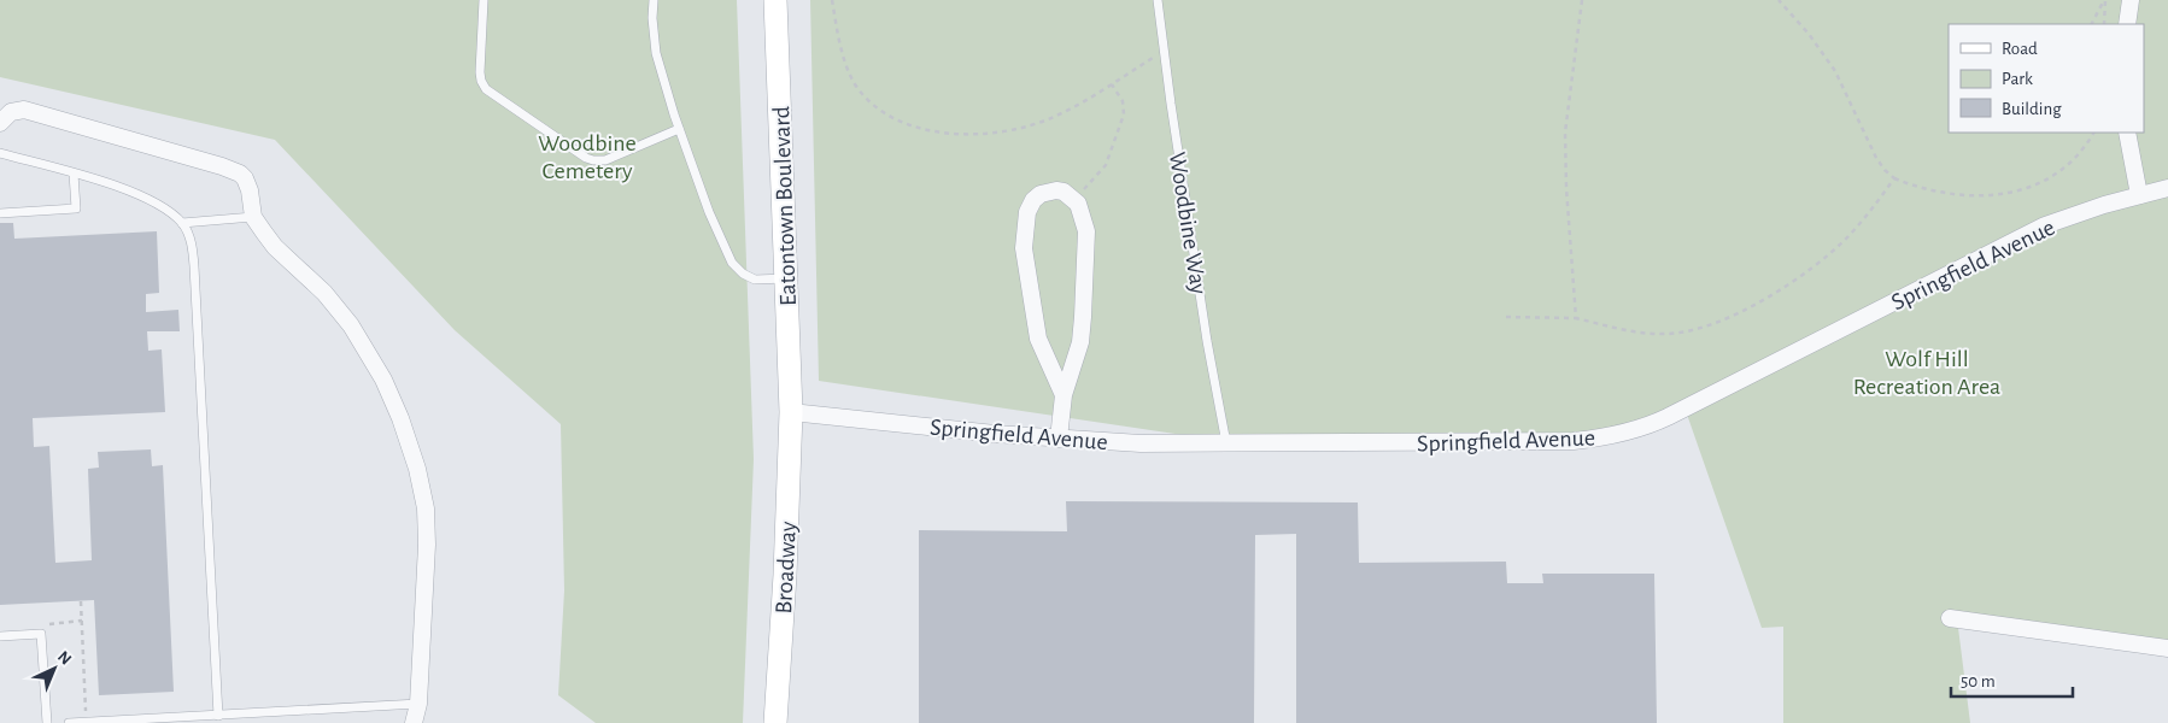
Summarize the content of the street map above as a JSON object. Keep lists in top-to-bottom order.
{
  "streets": {
    "street": ["Eatontown Boulevard", "Springfield Avenue", "Broadway"],
    "lane": ["Woodbine Way"]
  },
  "crossings": [
    ["Eatontown Boulevard", "Springfield Avenue"],
    ["Eatontown Boulevard", "Broadway"],
    ["Woodbine Way", "Springfield Avenue"],
    ["Springfield Avenue", "Broadway"]
  ],
  "parks": ["Woodbine Cemetery", "Wolf Hill Recreation Area"],
  "legend": ["Road", "Park", "Building"],
  "scale_bar": "50 m",
  "north": "top right"
}
